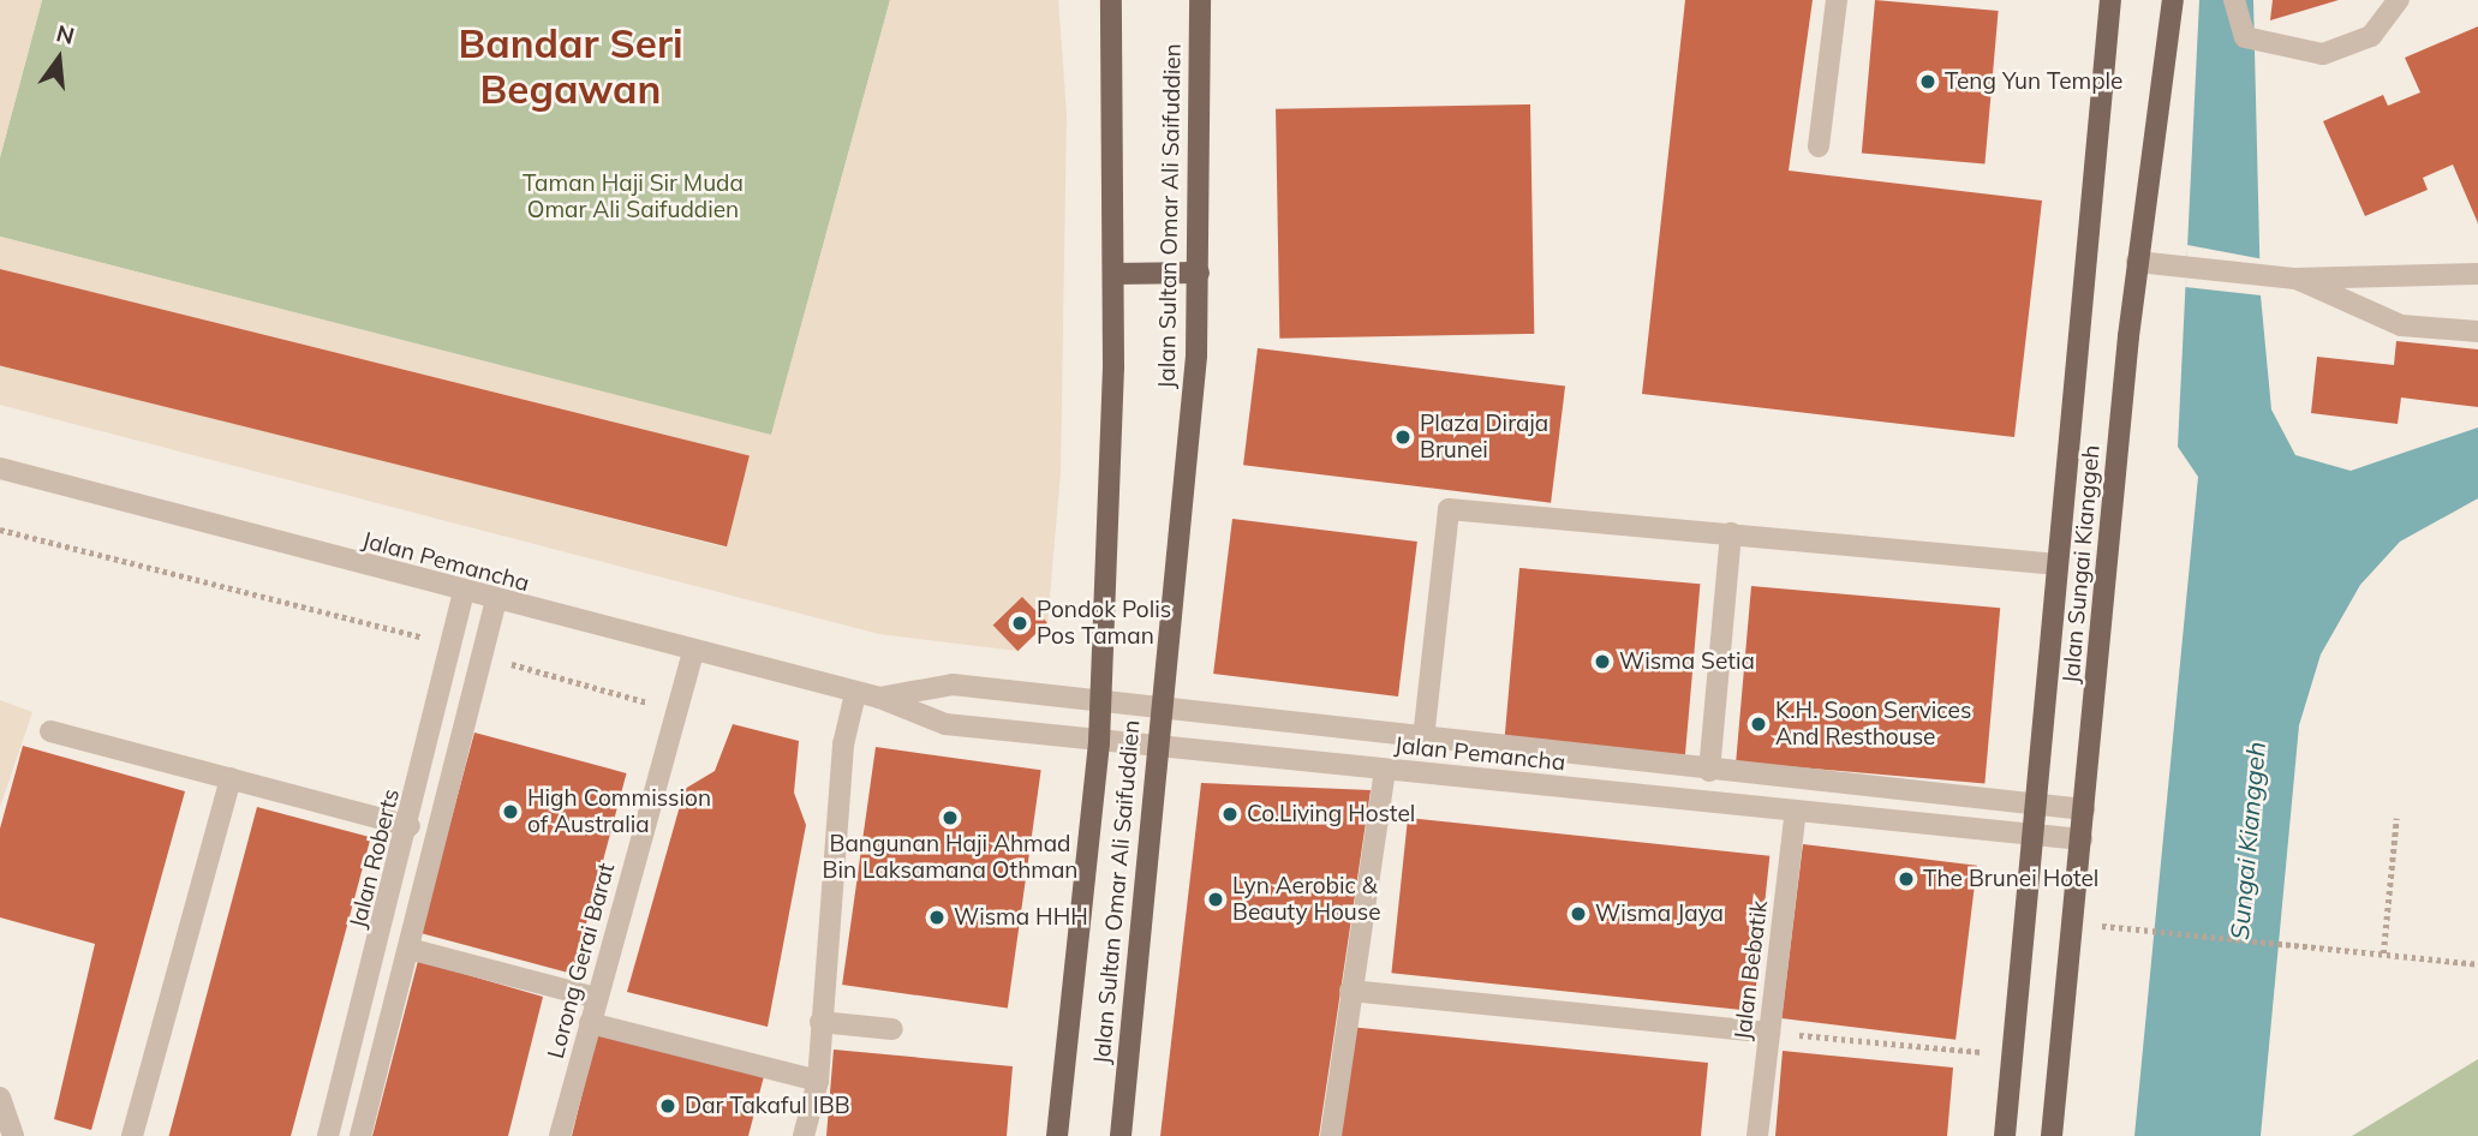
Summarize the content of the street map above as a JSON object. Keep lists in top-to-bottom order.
{
  "streets": {
    "main road": ["Jalan Sultan Omar Ali Saifuddien", "Jalan Sungai Kianggeh"],
    "street": [
      "Jalan Pemancha",
      "Jalan Roberts",
      "Lorong Gerai Barat",
      "Jalan Bebatik"
    ]
  },
  "crossings": [
    ["Jalan Sultan Omar Ali Saifuddien", "Jalan Pemancha"],
    ["Jalan Pemancha", "Jalan Sungai Kianggeh"],
    ["Jalan Pemancha", "Jalan Roberts"],
    ["Jalan Pemancha", "Lorong Gerai Barat"],
    ["Jalan Pemancha", "Jalan Bebatik"]
  ],
  "districts": ["Bandar Seri Begawan"],
  "water": ["Sungai Kianggeh"],
  "parks": ["Taman Haji Sir Muda Omar Ali Saifuddien"],
  "places": [
    "Teng Yun Temple",
    "Plaza Diraja Brunei",
    "Pondok Polis Pos Taman",
    "Wisma Setia",
    "K.H. Soon Services And Resthouse",
    "High Commission of Australia",
    "Co.Living Hostel",
    "Bangunan Haji Ahmad Bin Laksamana Othman",
    "The Brunei Hotel",
    "Lyn Aerobic & Beauty House",
    "Wisma Jaya",
    "Wisma HHH",
    "Dar Takaful IBB"
  ],
  "north": "top"
}
